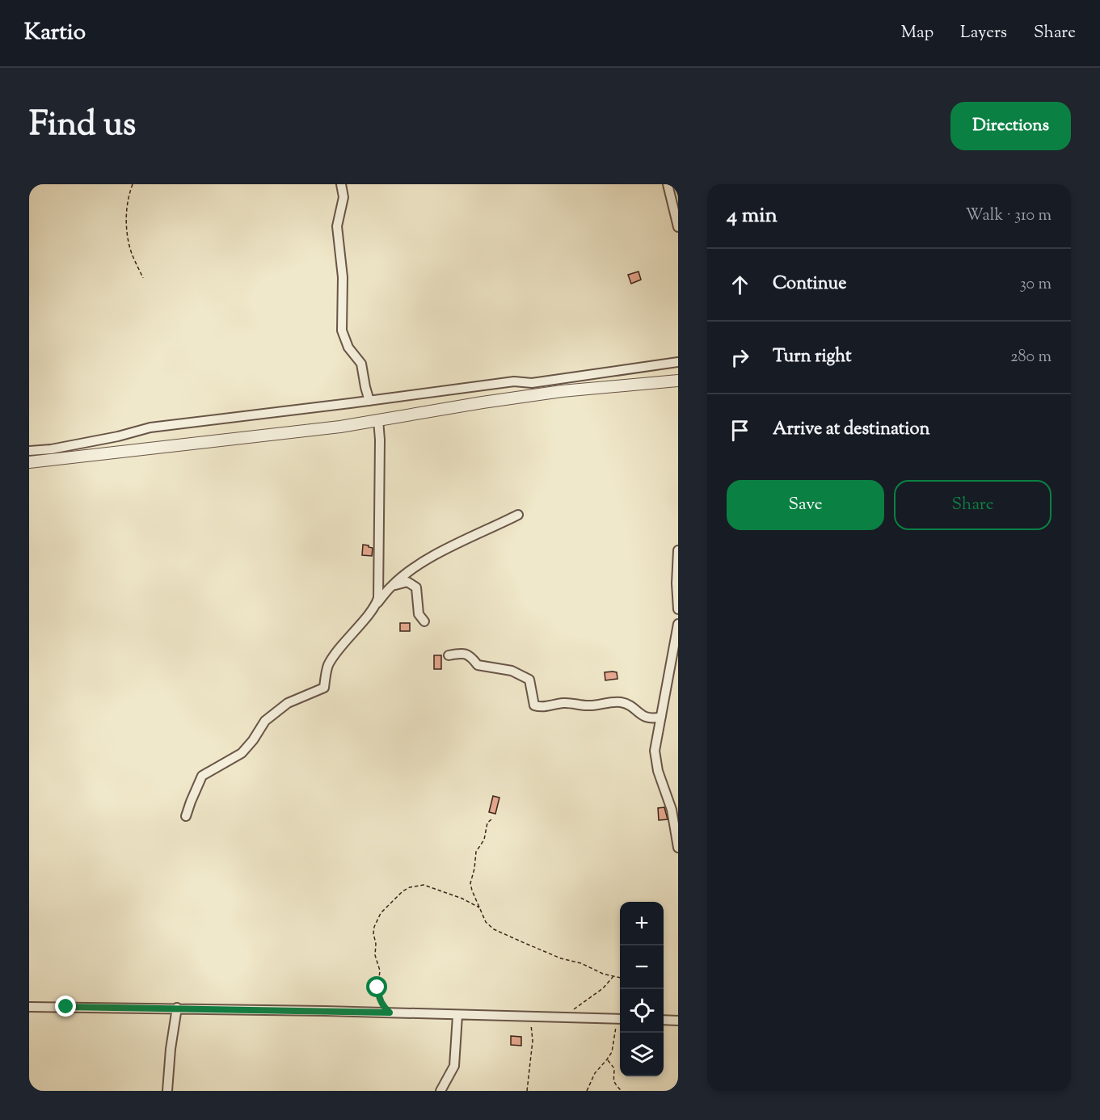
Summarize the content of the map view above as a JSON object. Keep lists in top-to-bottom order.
{
  "page": {
    "header": "Kartio",
    "nav": ["Map", "Layers", "Share"],
    "title": "Find us",
    "buttons": [
      "Directions",
      ["Save", "Share"]
    ],
    "heading": ["4 min", "Walk · 310 m"],
    "list": [
      ["Continue", "30 m"],
      ["Turn right", "280 m"],
      "Arrive at destination"
    ],
    "map_buttons": ["+", "−"]
  }
}
